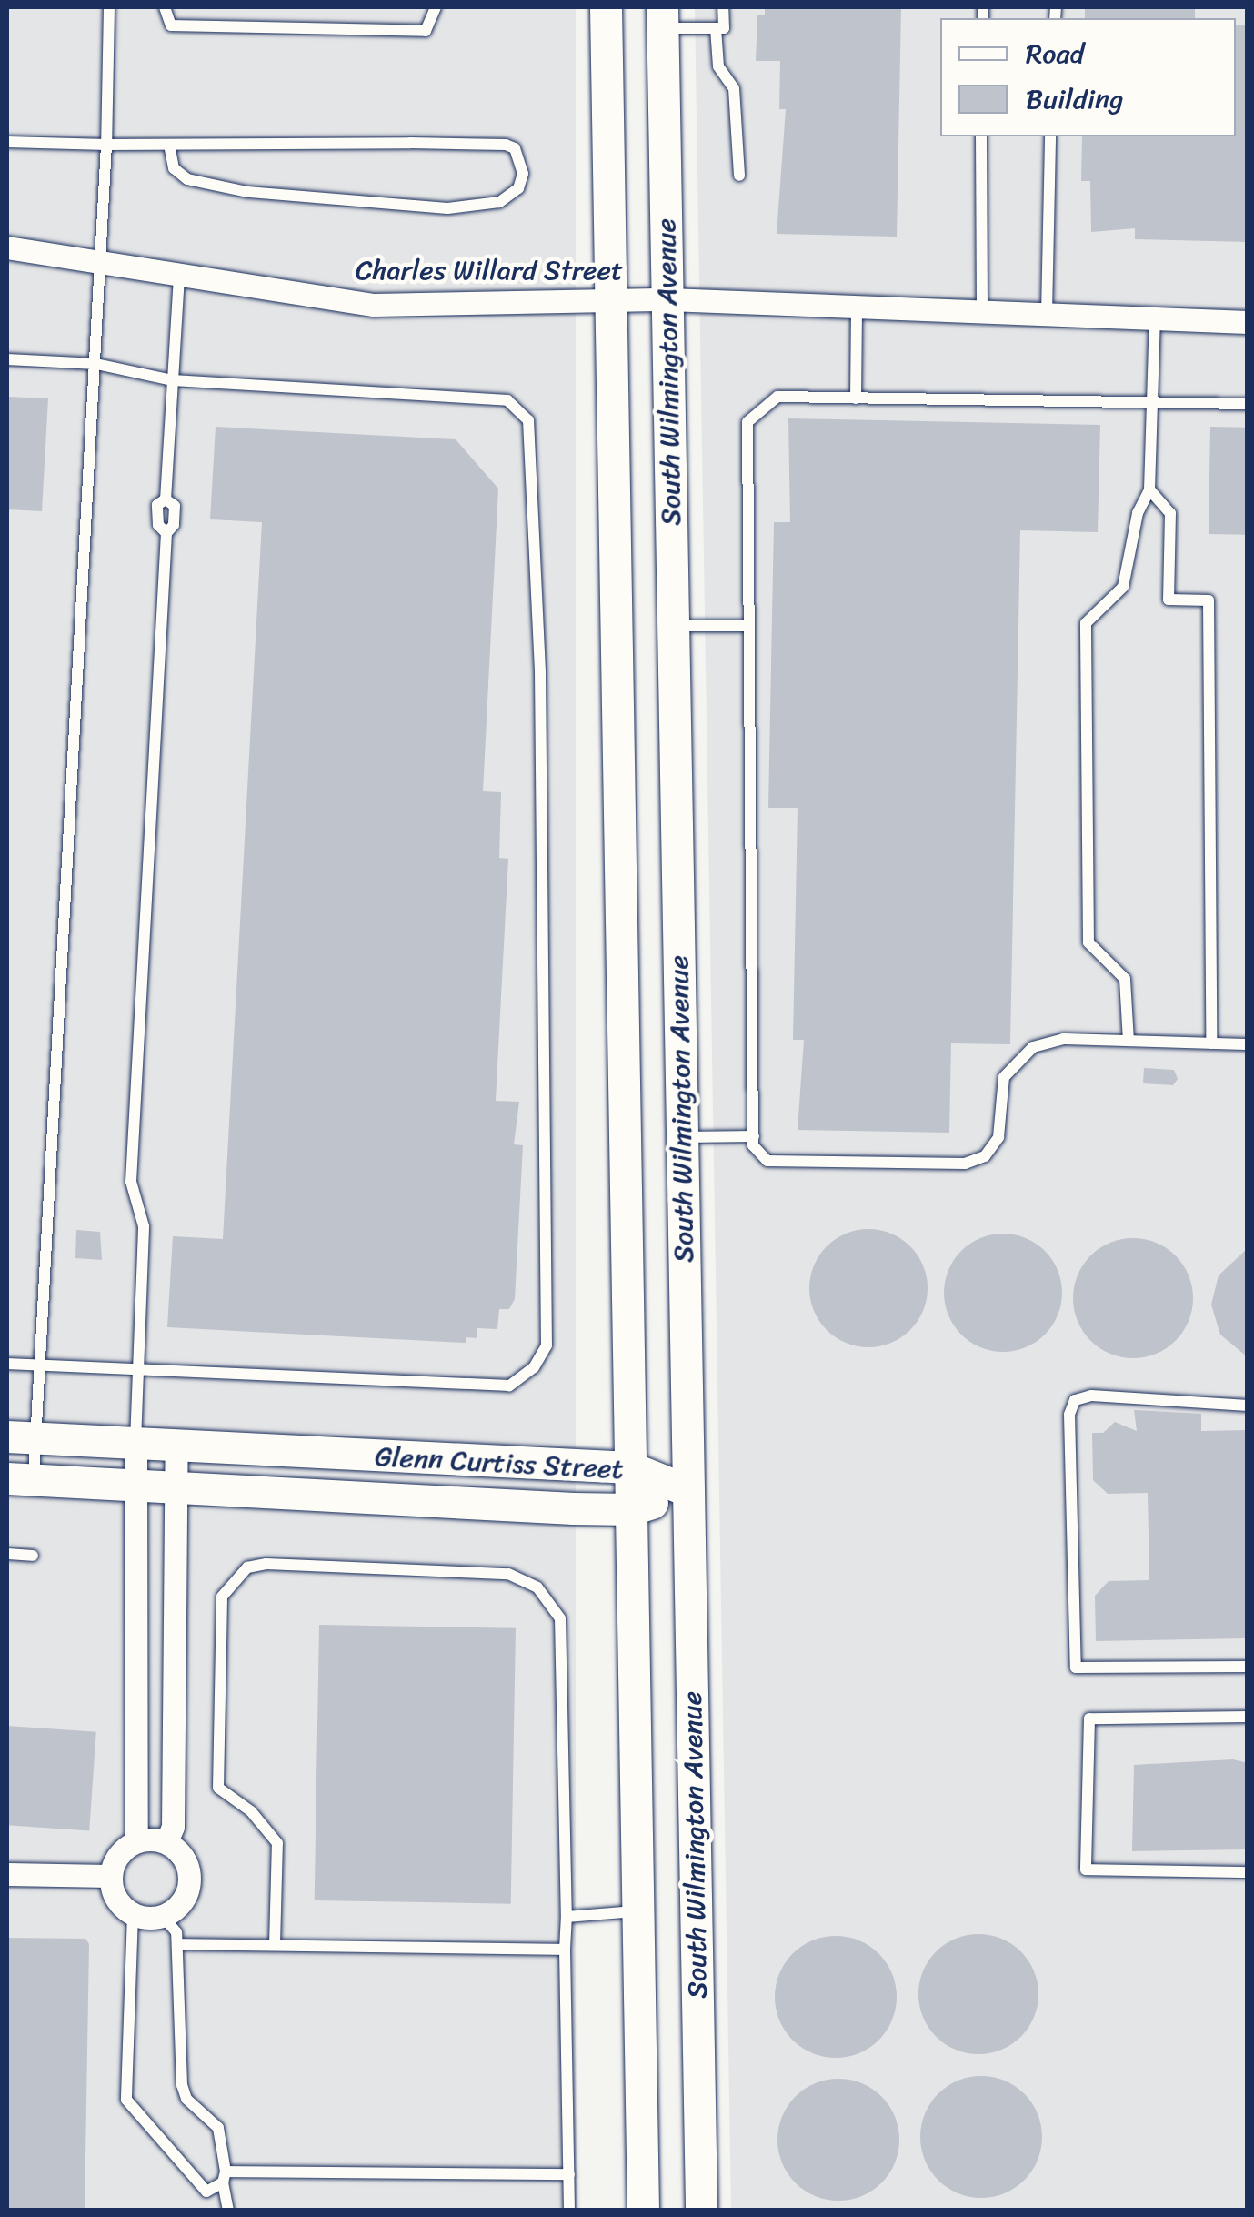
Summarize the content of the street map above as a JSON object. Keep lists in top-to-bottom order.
{
  "streets": {
    "main road": ["South Wilmington Avenue", "Glenn Curtiss Street"],
    "street": ["Charles Willard Street"]
  },
  "crossings": [
    ["Charles Willard Street", "South Wilmington Avenue"],
    ["South Wilmington Avenue", "Glenn Curtiss Street"]
  ],
  "legend": ["Road", "Building"]
}
